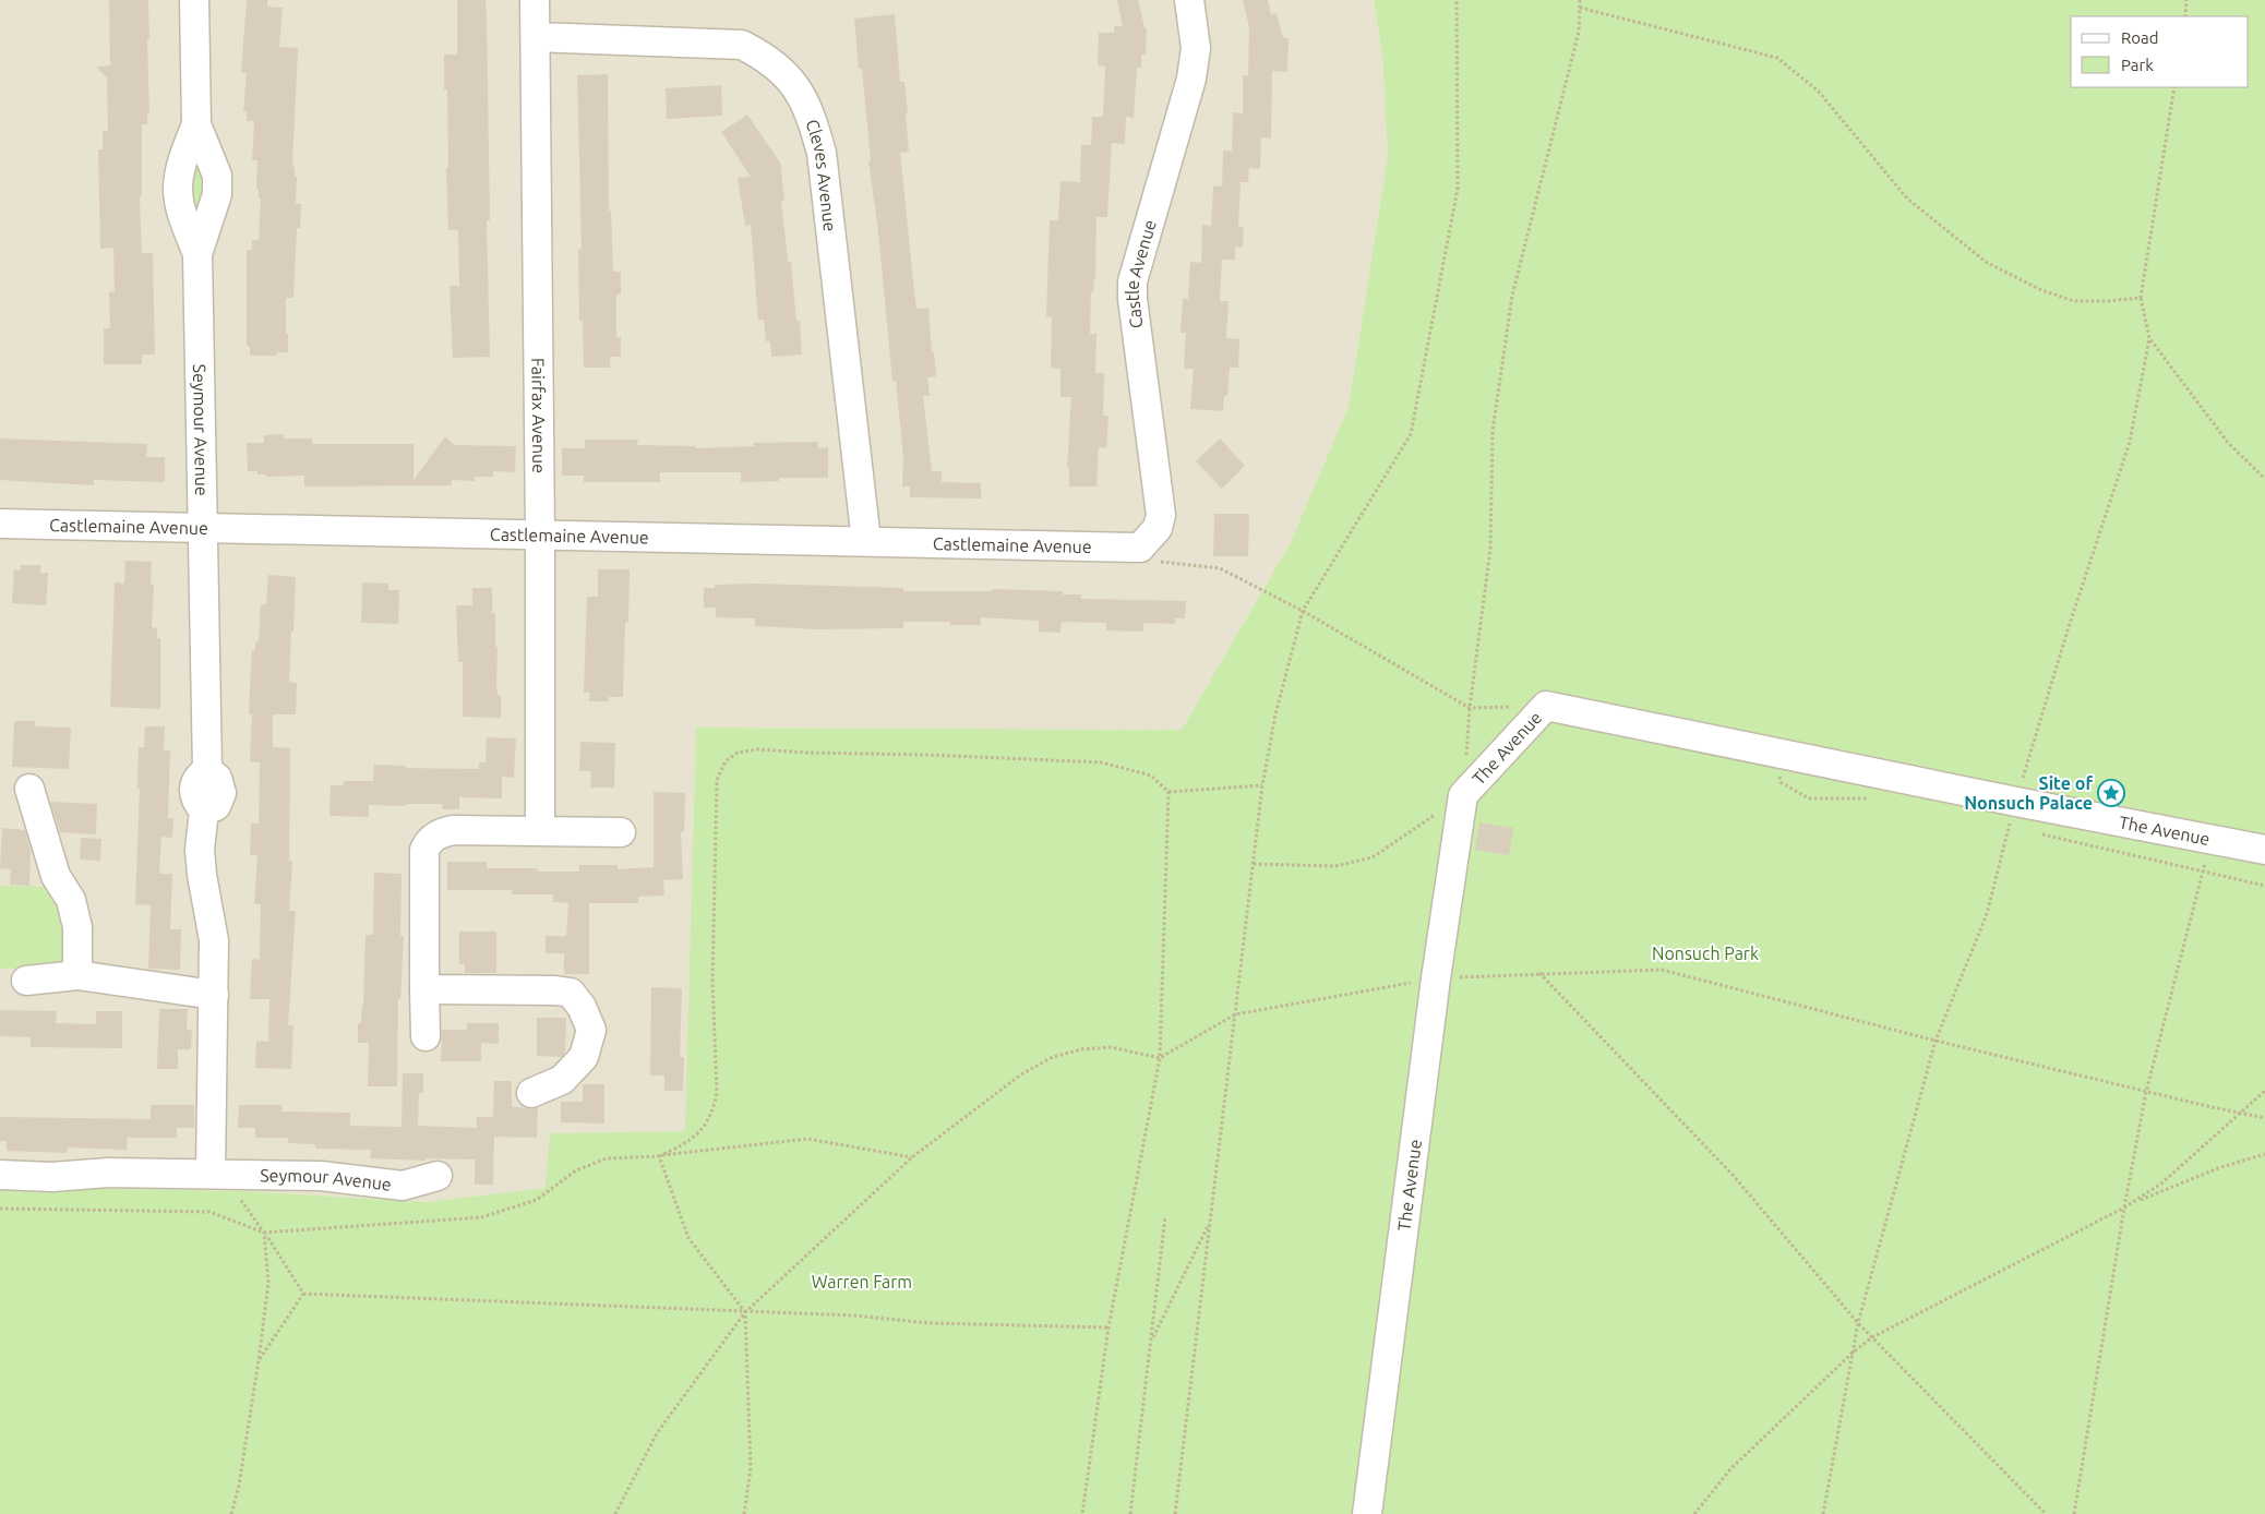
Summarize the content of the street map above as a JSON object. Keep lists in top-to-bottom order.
{
  "streets": {
    "street": [
      "Cleves Avenue",
      "Castle Avenue",
      "Fairfax Avenue",
      "Seymour Avenue",
      "Castlemaine Avenue",
      "The Avenue"
    ]
  },
  "crossings": [
    ["Cleves Avenue", "Fairfax Avenue"],
    ["Cleves Avenue", "Castlemaine Avenue"],
    ["Castle Avenue", "Castlemaine Avenue"],
    ["Fairfax Avenue", "Castlemaine Avenue"],
    ["Seymour Avenue", "Castlemaine Avenue"]
  ],
  "parks": ["Nonsuch Park", "Warren Farm"],
  "places": {
    "place": ["Site of Nonsuch Palace"]
  },
  "legend": ["Road", "Park"]
}
